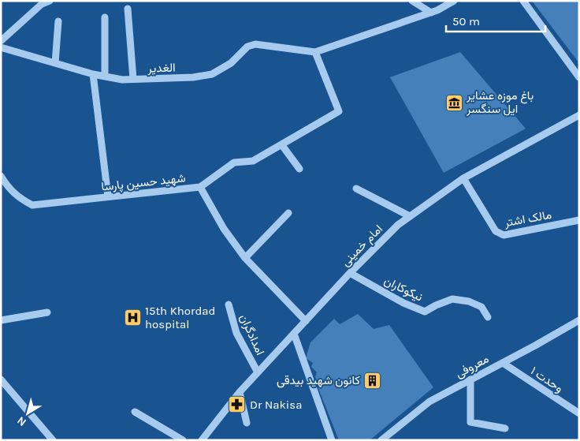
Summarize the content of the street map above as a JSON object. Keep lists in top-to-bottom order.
{
  "streets": {
    "street": [
      "الغدیر",
      "شهید حسین پارسا",
      "مالک اشتر",
      "امام خمینی",
      "نیکوکاران",
      "امدادگران",
      "معروفی",
      "وحدت ۱"
    ]
  },
  "crossings": [
    ["شهید حسین پارسا", "امام خمینی"],
    ["مالک اشتر", "امام خمینی"],
    ["امام خمینی", "نیکوکاران"],
    ["امام خمینی", "امدادگران"],
    ["معروفی", "وحدت ۱"]
  ],
  "places": {
    "museum": ["باغ موزه عشایر ایل سنگسر"],
    "hospital": ["15th Khordad hospital"],
    "building": ["کانون شهید بیدقی"],
    "pharmacy": ["Dr Nakisa"]
  },
  "scale_bar": "50 m",
  "north": "bottom left"
}
